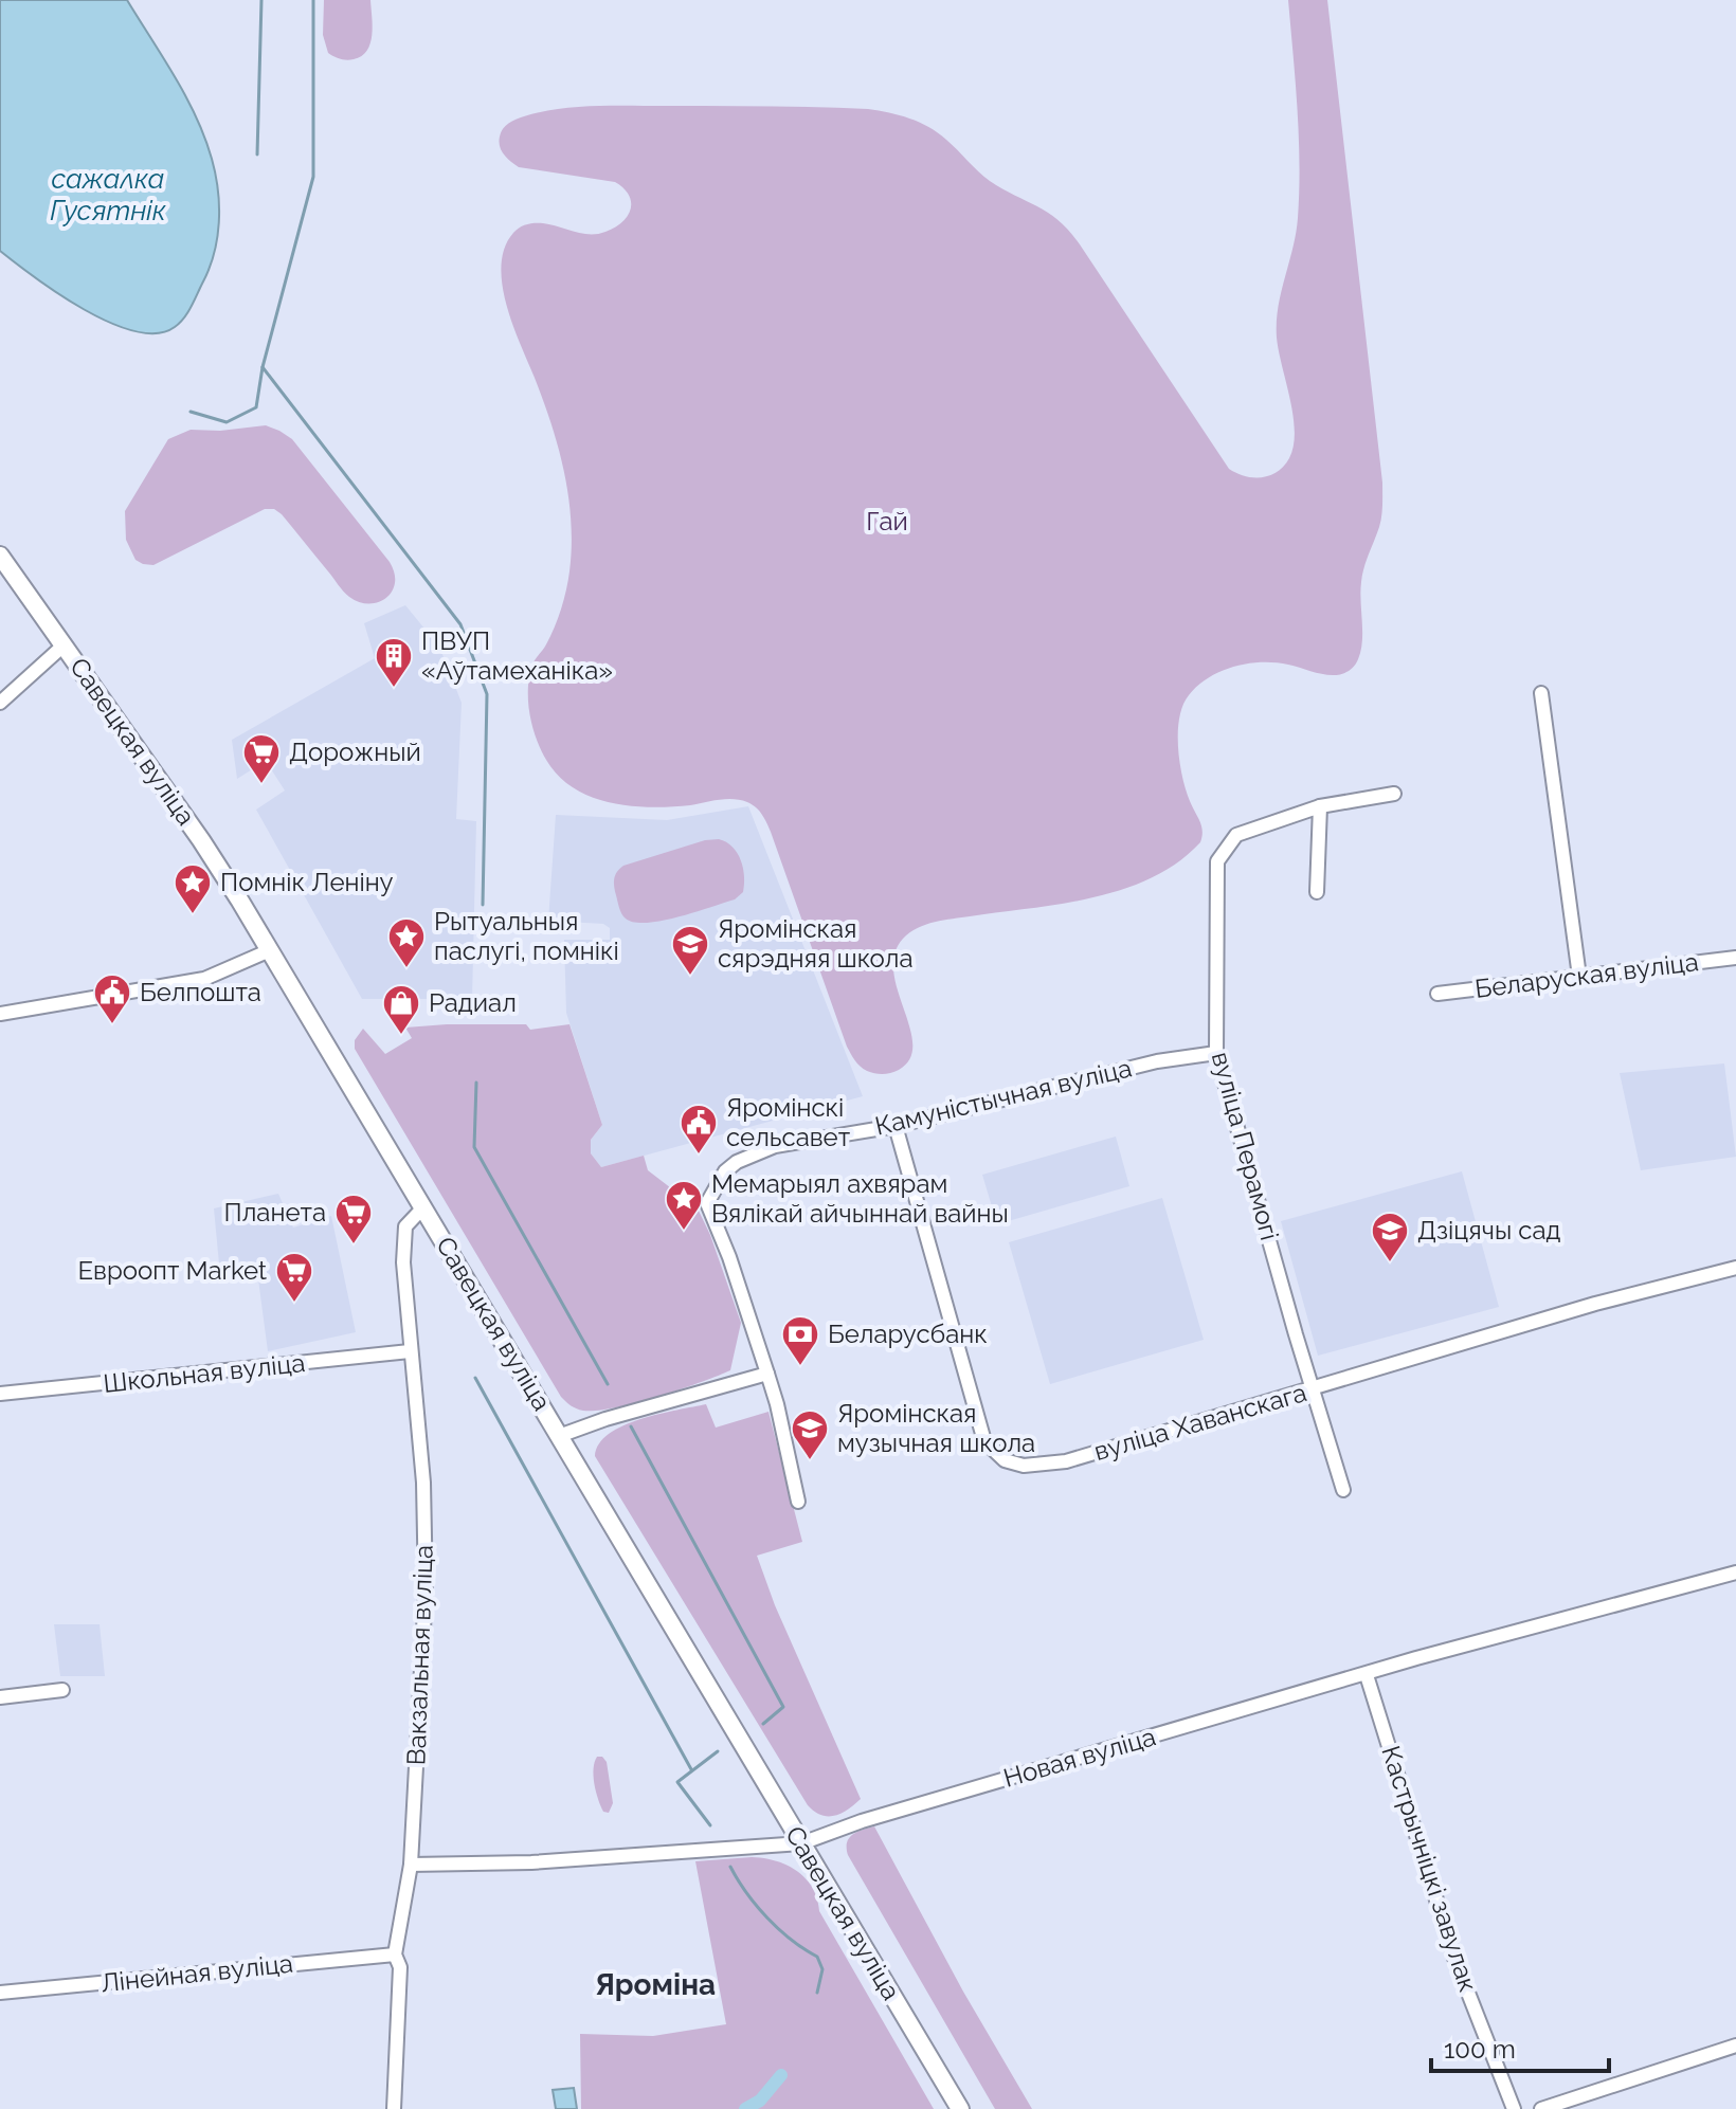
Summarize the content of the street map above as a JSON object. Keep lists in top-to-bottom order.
{
  "streets": {
    "main road": ["Савецкая вуліца"],
    "street": [
      "Беларуская вуліца",
      "Камуністычная вуліца",
      "вуліца Перамогі",
      "Школьная вуліца",
      "вуліца Хаванскага",
      "Вакзальная вуліца",
      "Новая вуліца",
      "Кастрычніцкі завулак",
      "Лінейная вуліца"
    ]
  },
  "crossings": [
    ["Савецкая вуліца", "Вакзальная вуліца"],
    ["Савецкая вуліца", "Новая вуліца"],
    ["Камуністычная вуліца", "вуліца Перамогі"],
    ["Камуністычная вуліца", "вуліца Хаванскага"],
    ["вуліца Перамогі", "вуліца Хаванскага"],
    ["Школьная вуліца", "Вакзальная вуліца"],
    ["Вакзальная вуліца", "Новая вуліца"],
    ["Вакзальная вуліца", "Лінейная вуліца"],
    ["Новая вуліца", "Кастрычніцкі завулак"]
  ],
  "districts": ["Яроміна"],
  "water": ["сажалка Гусятнік"],
  "parks": ["Гай"],
  "places": {
    "building": ["ПВУП «Аўтамеханіка»"],
    "supermarket": ["Дорожный", "Планета", "Евроопт Market"],
    "place": ["Помнік Леніну", "Рытуальныя паслугі, помнікі", "Мемарыял ахвярам Вялікай айчыннай вайны"],
    "school or university": ["Яромінская сярэдняя школа", "Дзіцячы сад", "Яромінская музычная школа"],
    "public building": ["Белпошта", "Яромінскі сельсавет"],
    "shop": ["Радиал"],
    "bank": ["Беларусбанк"]
  },
  "scale_bar": "100 m"
}
